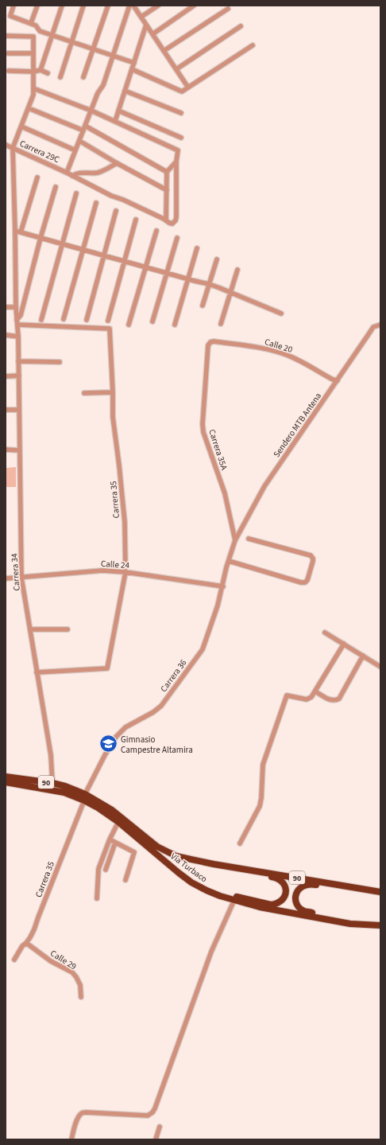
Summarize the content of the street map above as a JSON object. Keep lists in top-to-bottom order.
{
  "streets": {
    "highway": ["90", "Vía Turbaco"],
    "street": [
      "Carrera 29C",
      "Calle 20",
      "Sendero MTB Antena",
      "Carrera 35A",
      "Carrera 35",
      "Calle 24",
      "Carrera 34",
      "Carrera 36",
      "Calle 29"
    ]
  },
  "crossings": [
    ["Carrera 29C", "Carrera 34"],
    ["Calle 20", "Sendero MTB Antena"],
    ["Calle 20", "Carrera 35A"],
    ["Sendero MTB Antena", "Carrera 35A"],
    ["Sendero MTB Antena", "Carrera 36"],
    ["Carrera 35A", "Carrera 36"],
    ["Carrera 35", "Calle 24"],
    ["Carrera 35", "Carrera 34"],
    ["Carrera 35", "Carrera 36"],
    ["Carrera 35", "Vía Turbaco"],
    ["Carrera 35", "Calle 29"],
    ["Calle 24", "Carrera 34"],
    ["Calle 24", "Carrera 36"],
    ["Carrera 34", "Vía Turbaco"],
    ["Carrera 36", "Vía Turbaco"]
  ],
  "places": {
    "school or university": ["Gimnasio Campestre Altamira"]
  }
}
